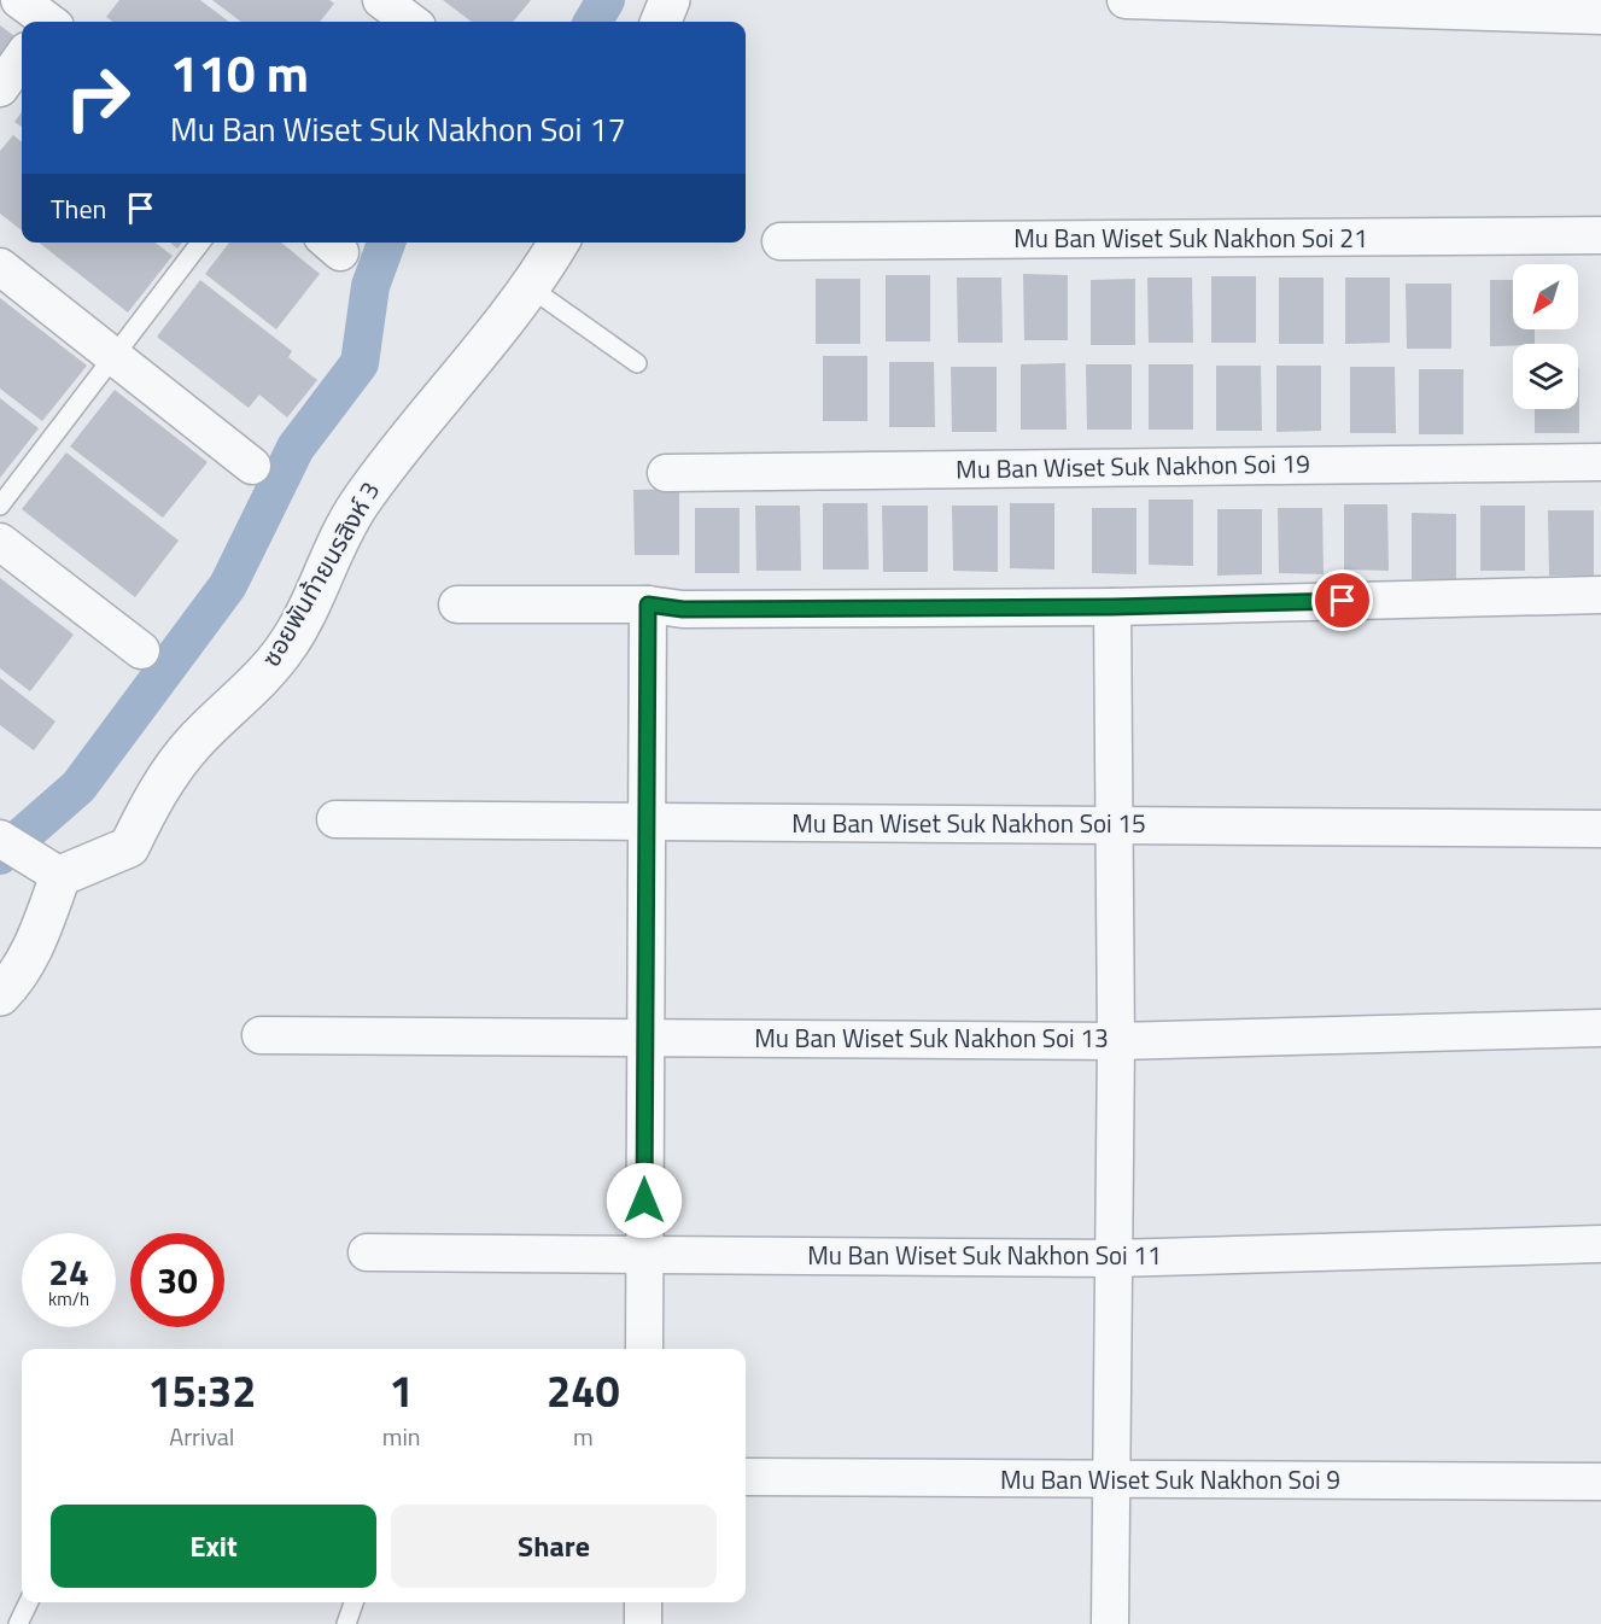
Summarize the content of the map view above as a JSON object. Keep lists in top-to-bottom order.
{
  "streets": {
    "street": [
      "Mu Ban Wiset Suk Nakhon Soi 21",
      "Mu Ban Wiset Suk Nakhon Soi 19",
      "ซอยพันท้ายนรสิงห์ 3",
      "Mu Ban Wiset Suk Nakhon Soi 15",
      "Mu Ban Wiset Suk Nakhon Soi 13",
      "Mu Ban Wiset Suk Nakhon Soi 11",
      "Mu Ban Wiset Suk Nakhon Soi 9"
    ]
  },
  "north": "bottom left",
  "page": {
    "turn": ["110 m", "Mu Ban Wiset Suk Nakhon Soi 17"],
    "then": "Then",
    "speed": "24 km/h",
    "limit": "30",
    "eta": [
      "15:32",
      "Arrival",
      "1",
      "min",
      "240",
      "m"
    ],
    "buttons": ["Exit", "Share"]
  }
}
